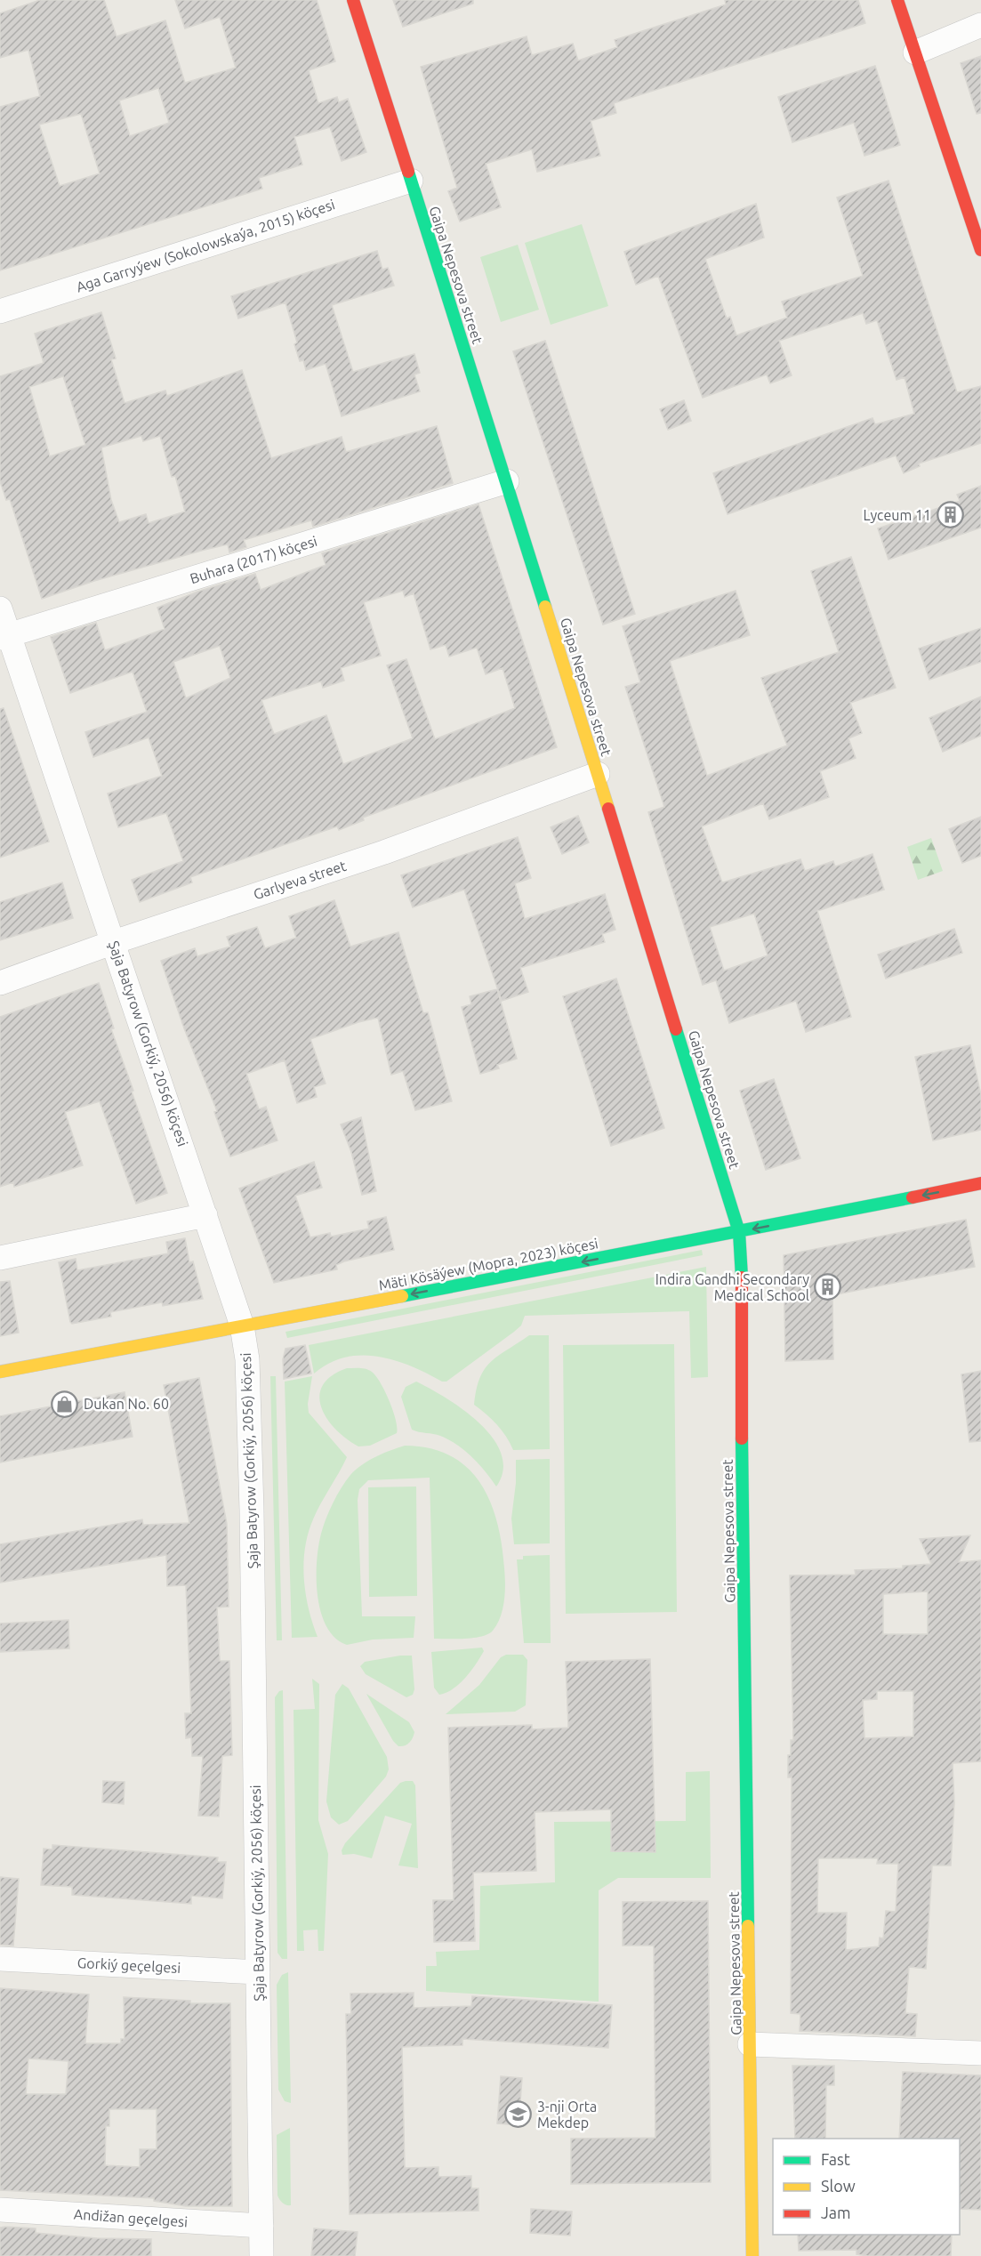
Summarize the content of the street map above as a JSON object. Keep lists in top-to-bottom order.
{
  "streets": {
    "street": [
      "Aga Garryýew (Sokolowskaýa, 2015) köçesi",
      "Gaipa Nepesova street",
      "Buhara (2017) köçesi",
      "Garlyeva street",
      "Şaja Batyrow (Gorkiý, 2056) köçesi",
      "Mäti Kösäýew (Mopra, 2023) köçesi",
      "Gorkiý geçelgesi",
      "Andižan geçelgesi"
    ]
  },
  "crossings": [
    ["Aga Garryýew (Sokolowskaýa, 2015) köçesi", "Gaipa Nepesova street"],
    ["Gaipa Nepesova street", "Buhara (2017) köçesi"],
    ["Gaipa Nepesova street", "Garlyeva street"],
    ["Gaipa Nepesova street", "Mäti Kösäýew (Mopra, 2023) köçesi"],
    ["Buhara (2017) köçesi", "Şaja Batyrow (Gorkiý, 2056) köçesi"],
    ["Garlyeva street", "Şaja Batyrow (Gorkiý, 2056) köçesi"],
    ["Şaja Batyrow (Gorkiý, 2056) köçesi", "Mäti Kösäýew (Mopra, 2023) köçesi"],
    ["Şaja Batyrow (Gorkiý, 2056) köçesi", "Gorkiý geçelgesi"],
    ["Şaja Batyrow (Gorkiý, 2056) köçesi", "Andižan geçelgesi"]
  ],
  "one_way": ["Mäti Kösäýew (Mopra, 2023) köçesi"],
  "places": {
    "building": ["Lyceum 11", "Indira Gandhi Secondary Medical School"],
    "shop": ["Dukan No. 60"],
    "school or university": ["3-nji Orta Mekdep"]
  },
  "legend": ["Fast", "Slow", "Jam"]
}
